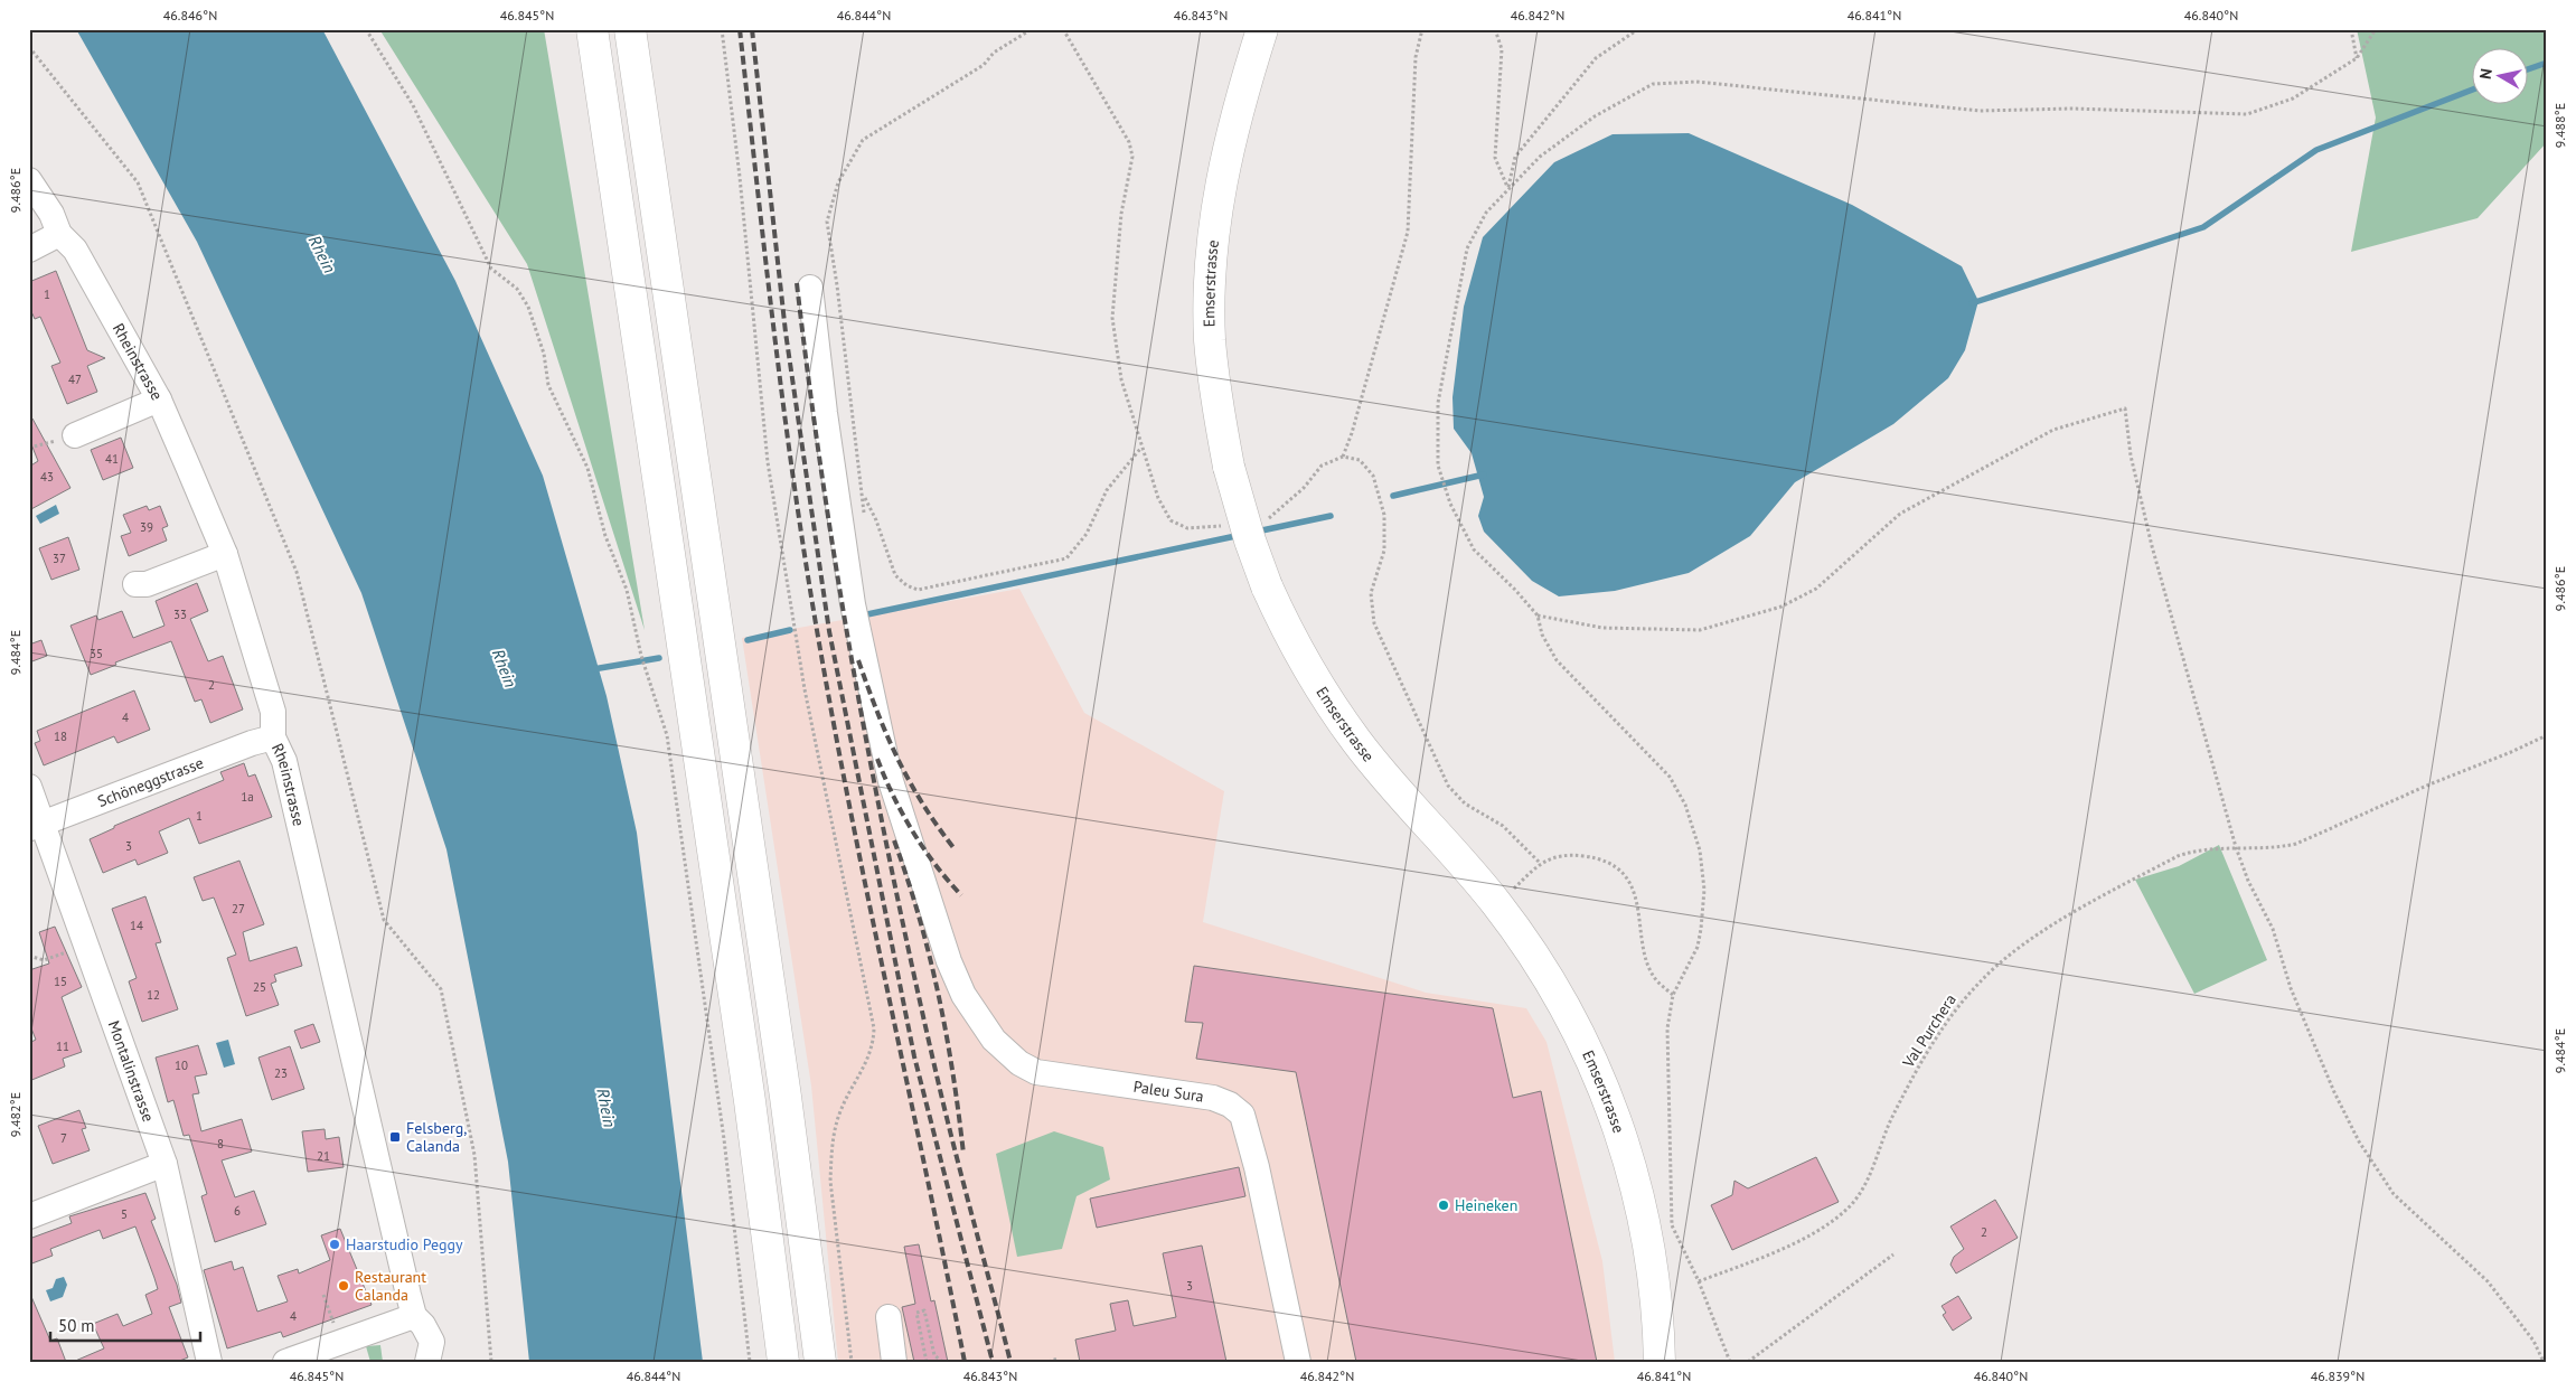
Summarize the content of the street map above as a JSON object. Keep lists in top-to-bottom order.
{
  "streets": {
    "main road": ["Emserstrasse"],
    "street": [
      "Rheinstrasse",
      "Schöneggstrasse",
      "Montalinstrasse",
      "Paleu Sura"
    ],
    "path": ["Val Purchera"]
  },
  "crossings": [
    ["Rheinstrasse", "Schöneggstrasse"],
    ["Schöneggstrasse", "Montalinstrasse"]
  ],
  "water": ["Rhein"],
  "places": {
    "transit": ["Felsberg, Calanda"],
    "other": ["Heineken", "Haarstudio Peggy", "Restaurant Calanda"]
  },
  "house_numbers": [
    "1",
    "47",
    "41",
    "43",
    "39",
    "37",
    "33",
    "35",
    "2",
    "4",
    "18",
    "1a",
    "1",
    "3",
    "27",
    "14",
    "15",
    "25",
    "12",
    "11",
    "10",
    "23",
    "7",
    "8",
    "21",
    "6",
    "5",
    "2",
    "3",
    "4"
  ],
  "scale_bar": "50 m",
  "north": "left",
  "coordinates": [
    "46.846°N",
    "46.845°N",
    "46.844°N",
    "46.843°N",
    "46.842°N",
    "46.841°N",
    "46.840°N",
    "9.488°E",
    "9.486°E",
    "9.484°E",
    "9.482°E",
    "46.839°N"
  ]
}
